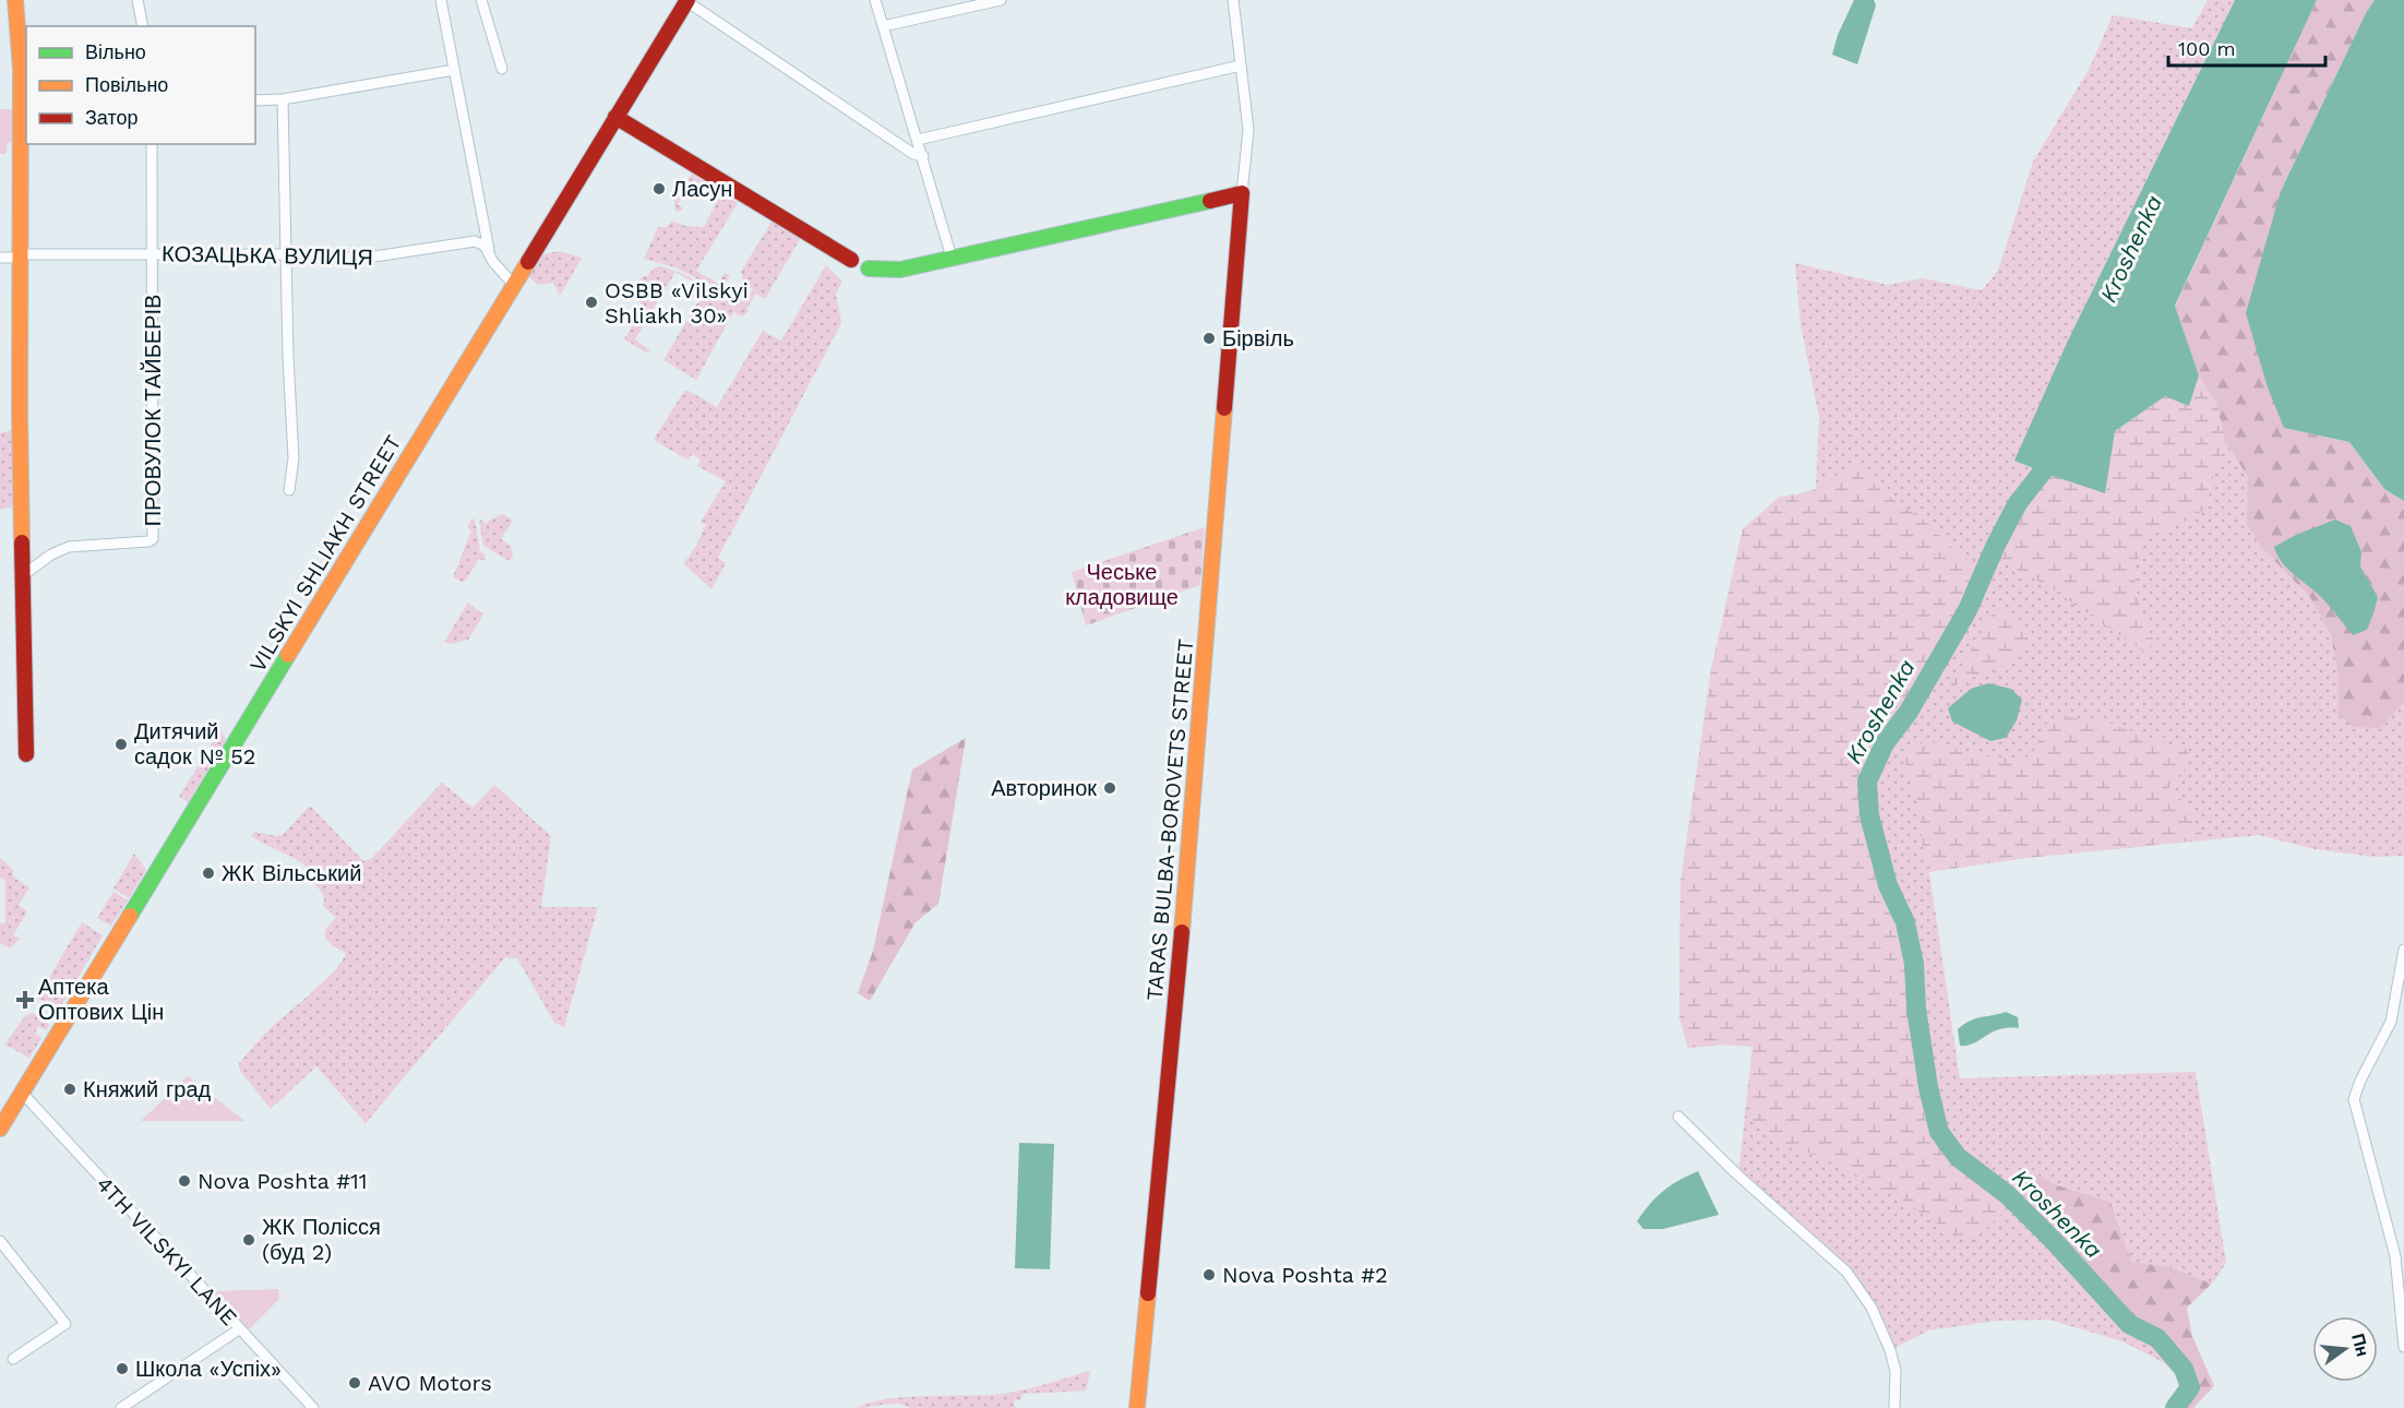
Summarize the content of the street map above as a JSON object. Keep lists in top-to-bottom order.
{
  "streets": {
    "street": [
      "КОЗАЦЬКА ВУЛИЦЯ",
      "ПРОВУЛОК ТАЙБЕРІВ",
      "VILSKYI SHLIAKH STREET",
      "TARAS BULBA-BOROVETS STREET",
      "4TH VILSKYI LANE"
    ]
  },
  "crossings": [
    ["КОЗАЦЬКА ВУЛИЦЯ", "ПРОВУЛОК ТАЙБЕРІВ"],
    ["VILSKYI SHLIAKH STREET", "4TH VILSKYI LANE"]
  ],
  "water": ["Kroshenka"],
  "parks": ["Чеське кладовище"],
  "places": {
    "other": [
      "Ласун",
      "OSBB «Vilskyi Shliakh 30»",
      "Бірвіль",
      "Дитячий садок № 52",
      "Авторинок",
      "ЖК Вільський",
      "Княжий град",
      "Nova Poshta #11",
      "ЖК Полісся (буд 2)",
      "Nova Poshta #2",
      "Школа «Успіх»",
      "AVO Motors"
    ],
    "health": ["Аптека Оптових Цін"]
  },
  "legend": ["Вільно", "Повільно", "Затор"],
  "scale_bar": "100 m",
  "north": "right"
}
